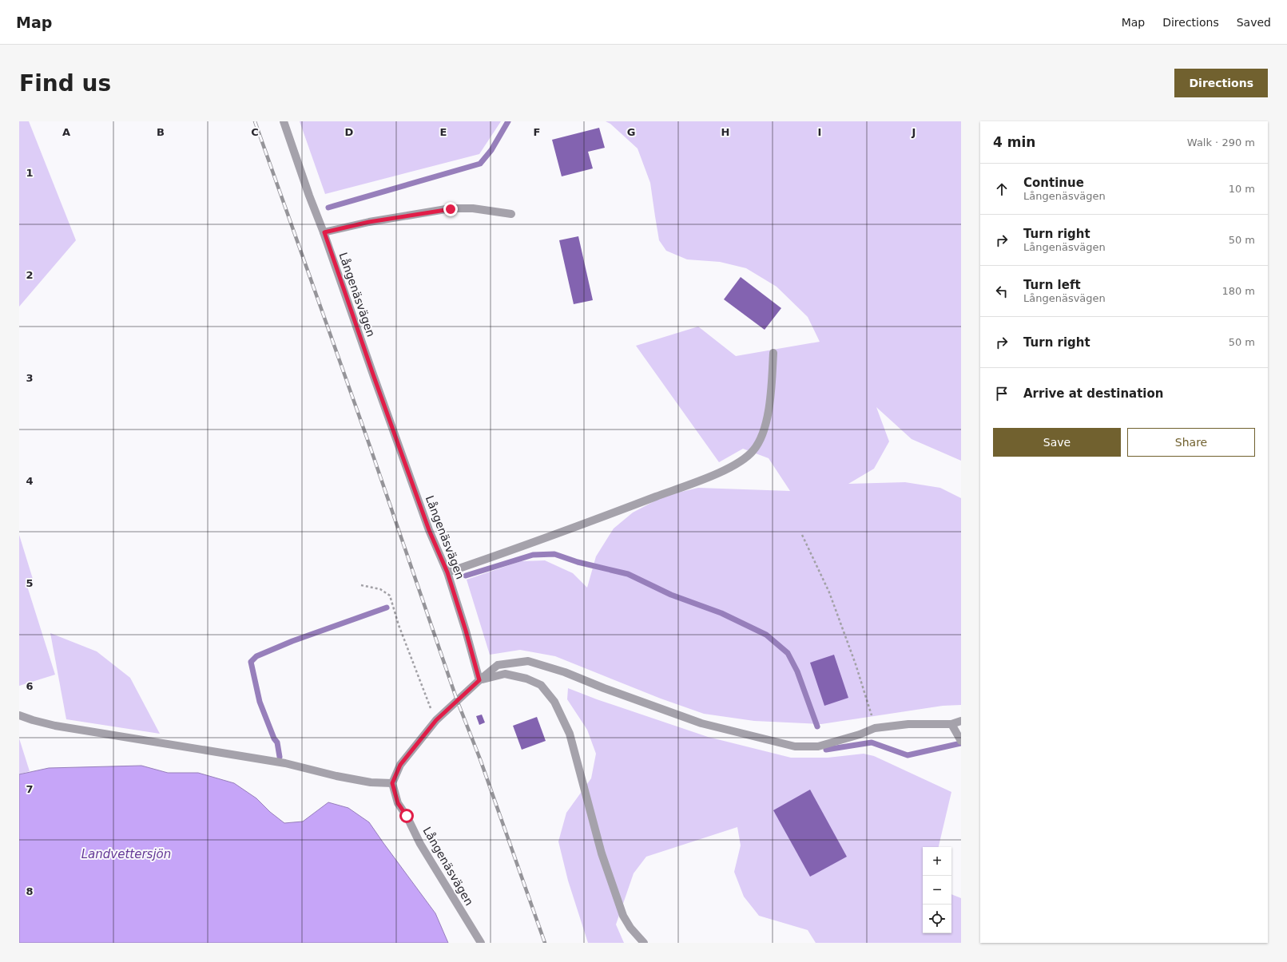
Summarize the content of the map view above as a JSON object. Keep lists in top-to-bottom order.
{
  "streets": {
    "street": ["Långenäsvägen"]
  },
  "water": ["Landvettersjön"],
  "page": {
    "header": "Map",
    "nav": ["Map", "Directions", "Saved"],
    "buttons": [
      "Directions",
      ["Save", "Share"]
    ],
    "title": "Find us",
    "heading": ["4 min", "Walk · 290 m"],
    "list": [
      ["Continue", "Långenäsvägen", "10 m"],
      ["Turn right", "Långenäsvägen", "50 m"],
      ["Turn left", "Långenäsvägen", "180 m"],
      ["Turn right", "50 m"],
      "Arrive at destination"
    ],
    "map_buttons": ["+", "−"]
  },
  "grid": {
    "columns": [
      "A",
      "B",
      "C",
      "D",
      "E",
      "F",
      "G",
      "H",
      "I",
      "J"
    ],
    "rows": [
      "1",
      "2",
      "3",
      "4",
      "5",
      "6",
      "7",
      "8"
    ]
  }
}
